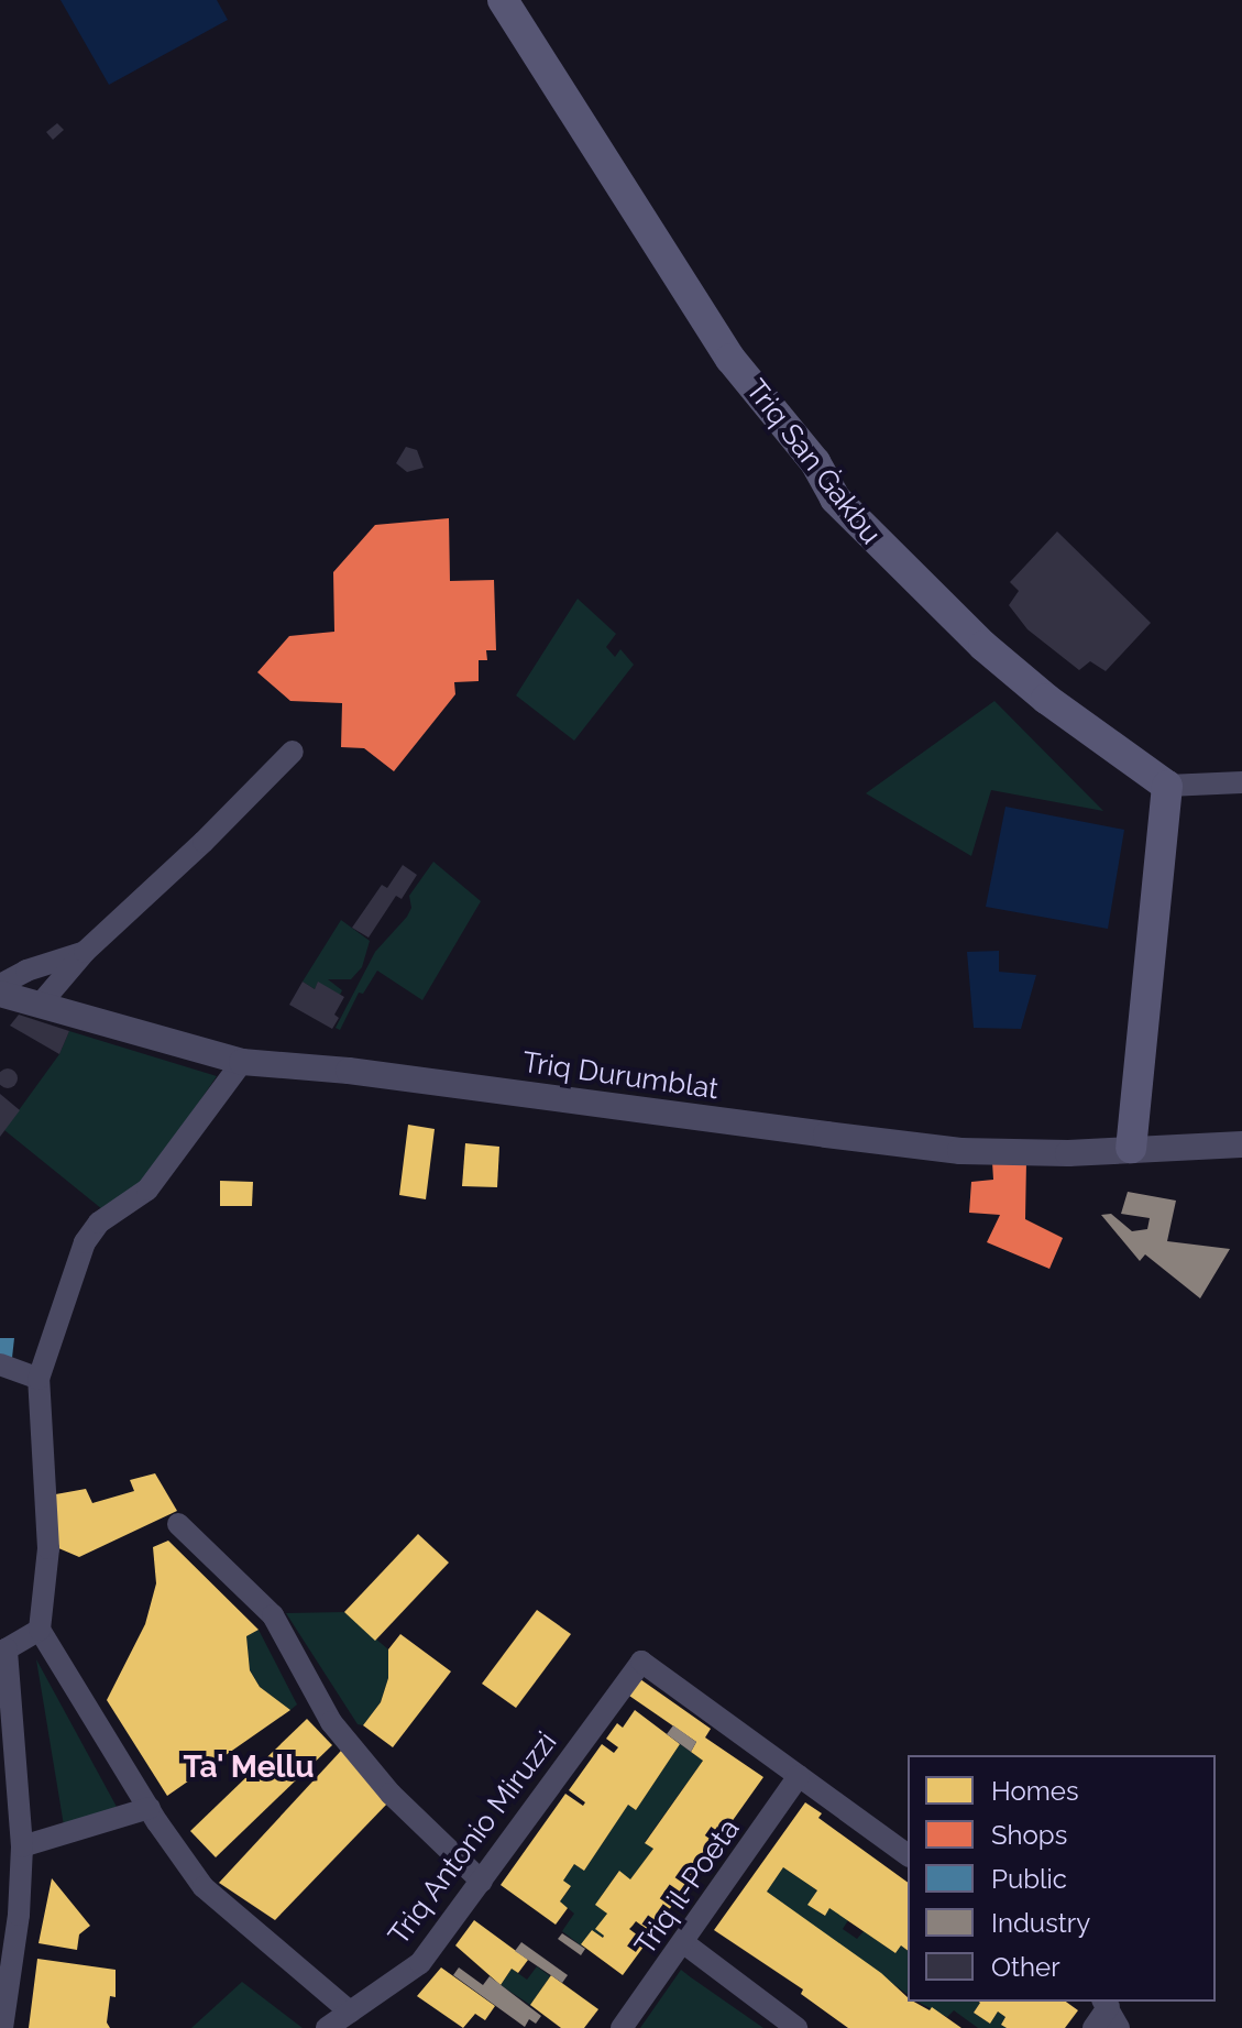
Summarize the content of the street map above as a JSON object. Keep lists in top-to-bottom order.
{
  "streets": {
    "main road": ["Triq San Ġakbu"],
    "street": ["Triq Durumblat", "Triq Antonio Miruzzi", "Triq il-Poeta"]
  },
  "crossings": [
    ["Triq Antonio Miruzzi", "Triq il-Poeta"]
  ],
  "districts": ["Ta' Mellu"],
  "legend": [
    "Homes",
    "Shops",
    "Public",
    "Industry",
    "Other"
  ]
}
